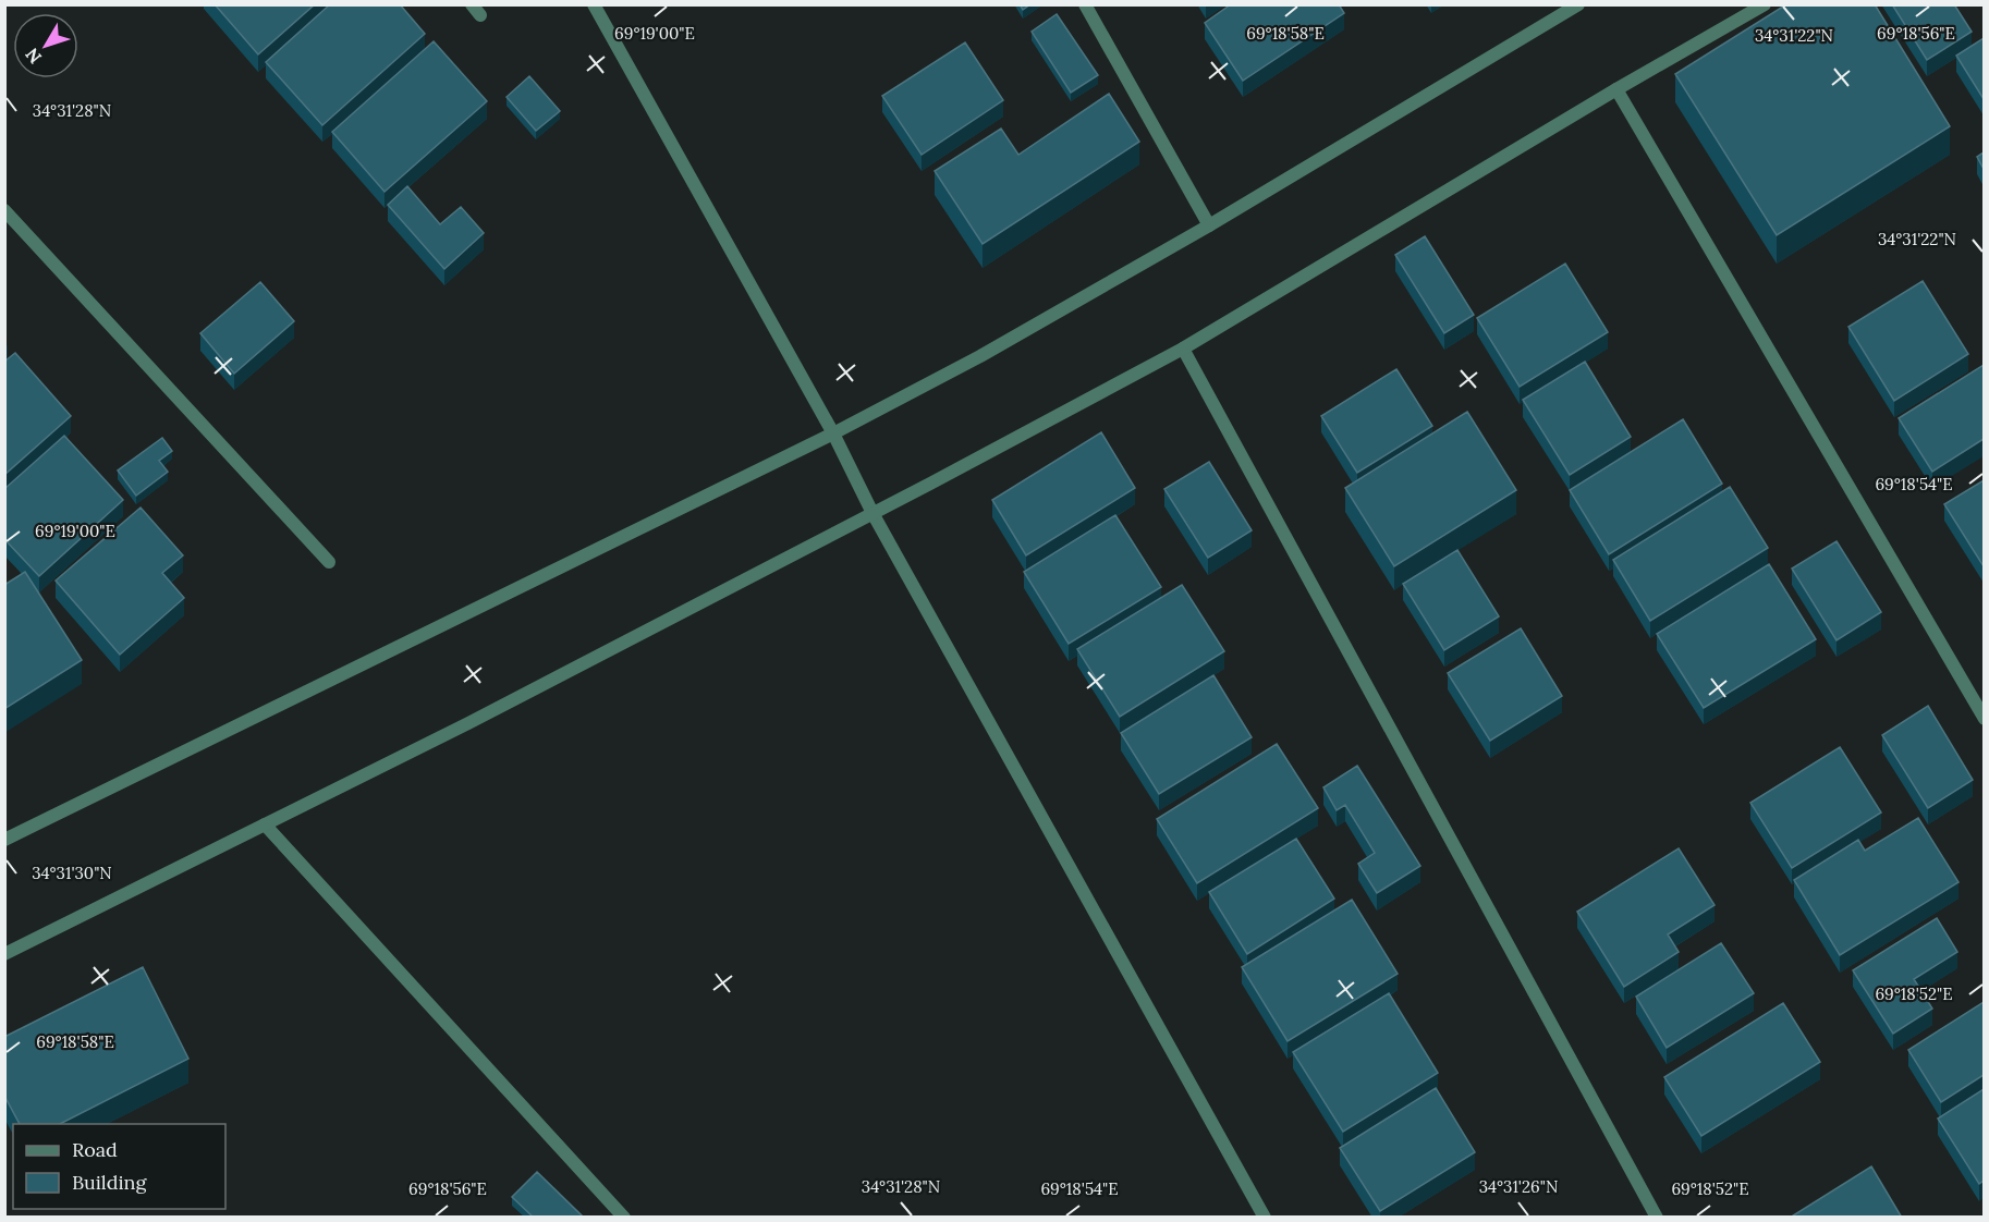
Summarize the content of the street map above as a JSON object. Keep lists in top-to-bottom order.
{
  "legend": ["Road", "Building"],
  "north": "bottom left",
  "coordinates": [
    "69°19'00\"E",
    "69°18'58\"E",
    "69°18'56\"E",
    "34°31'22\"N",
    "34°31'28\"N",
    "69°18'54\"E",
    "34°31'30\"N",
    "69°18'52\"E",
    "34°31'26\"N"
  ]
}
